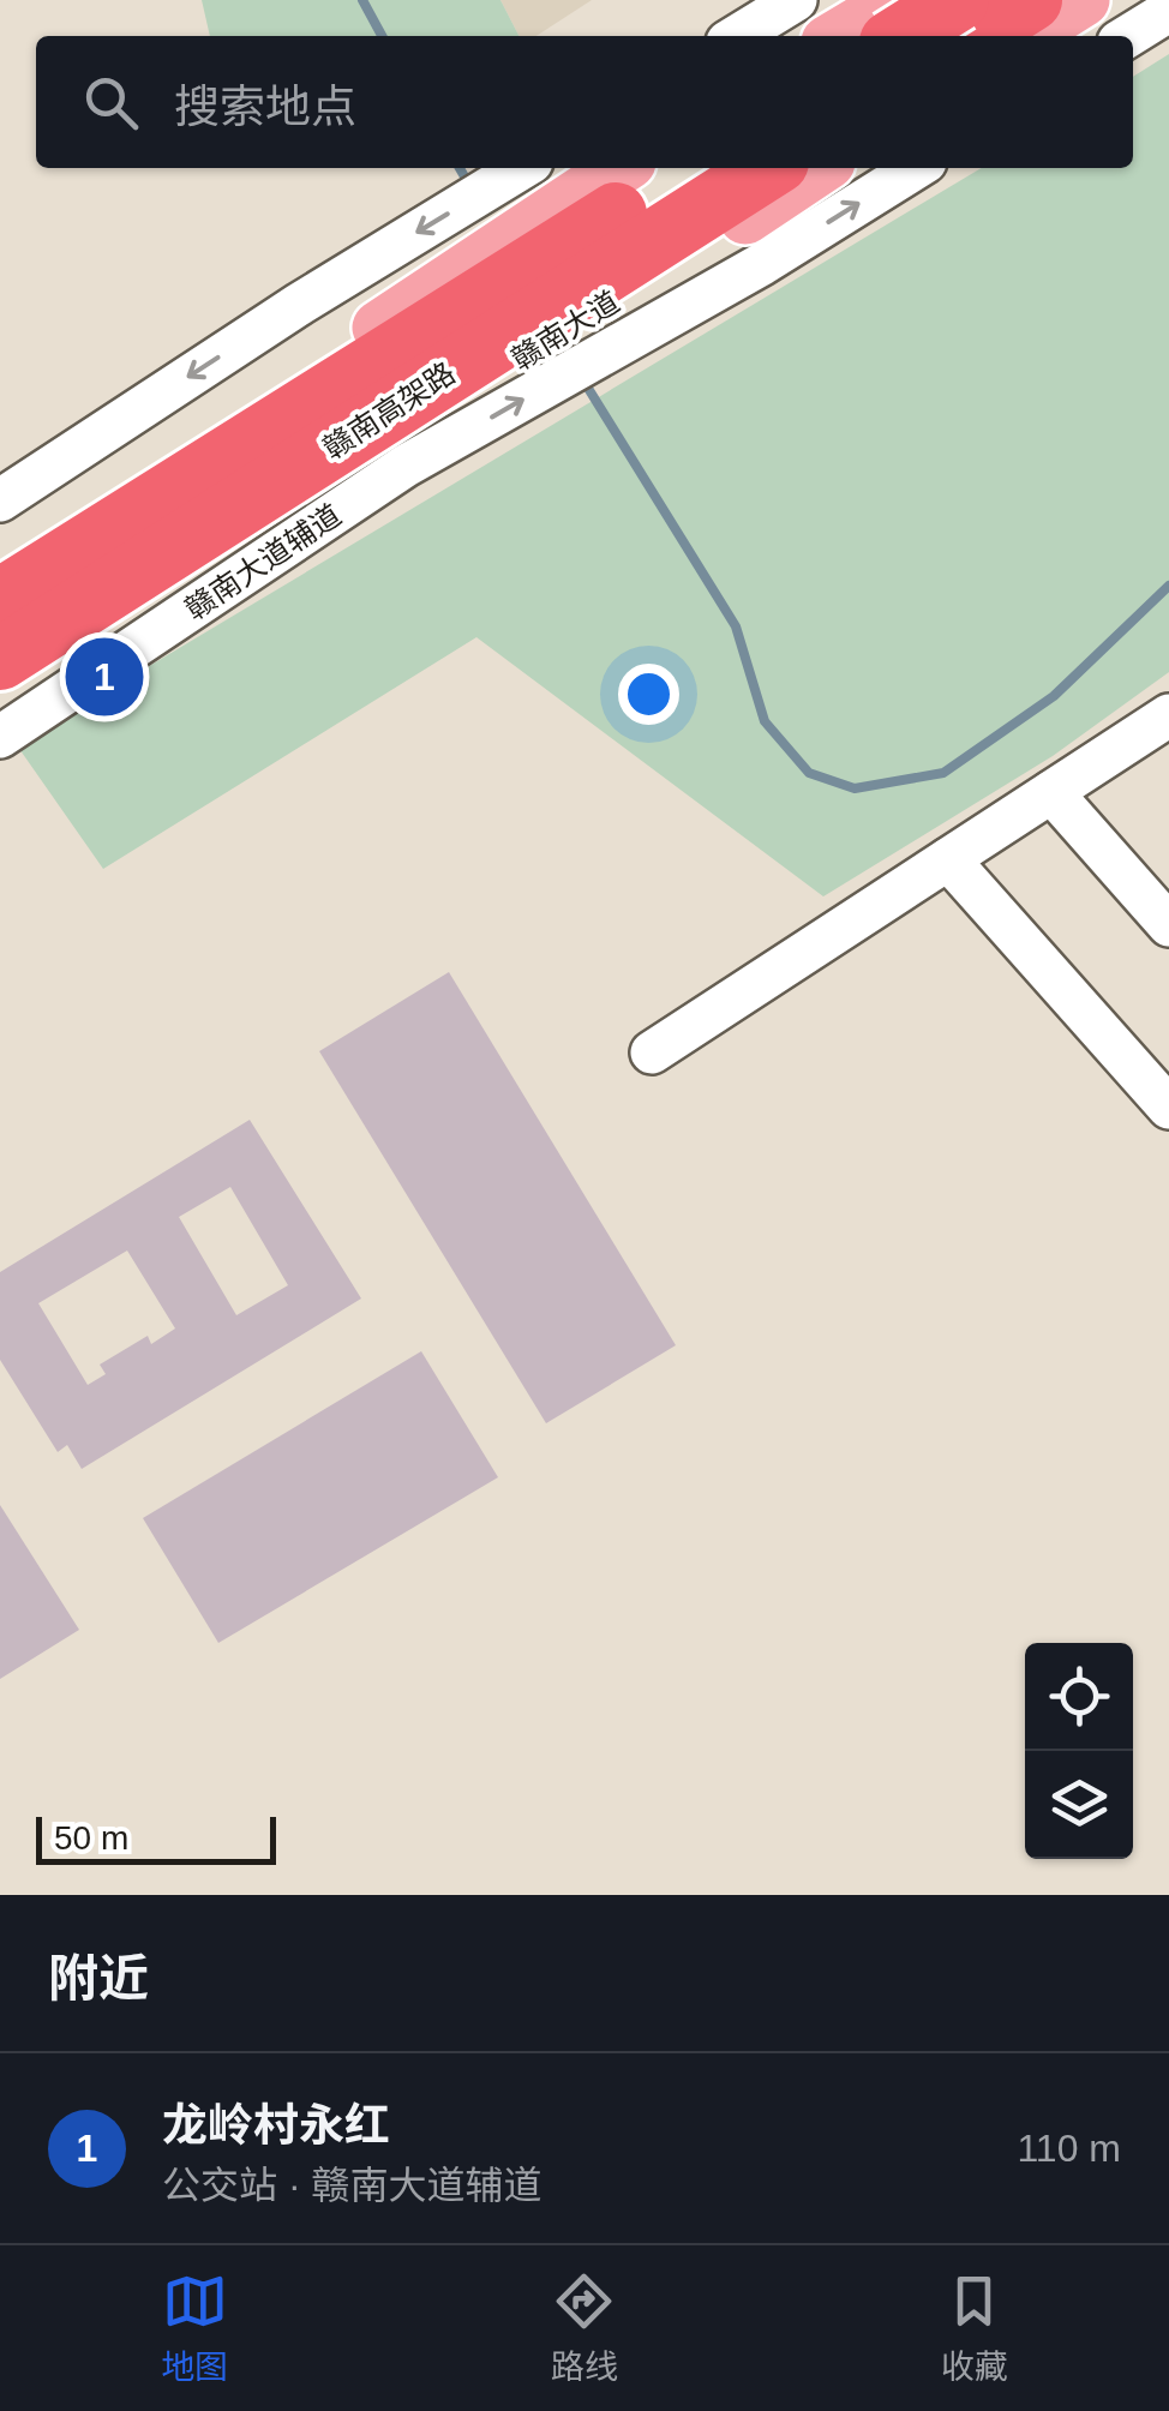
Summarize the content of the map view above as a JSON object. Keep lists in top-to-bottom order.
{
  "streets": {
    "highway": ["赣南高架路"],
    "main road": ["赣南大道"],
    "street": ["赣南大道辅道"]
  },
  "crossings": [
    ["赣南大道", "赣南大道辅道"]
  ],
  "scale_bar": "50 m",
  "page": {
    "search": "搜索地点",
    "pins": "1",
    "scale": "50 m",
    "heading": "附近",
    "list": [
      {
        "mark": "1",
        "name": "龙岭村永红",
        "note": "公交站 · 赣南大道辅道",
        "value": "110 m"
      }
    ],
    "nav": ["地图", "路线", "收藏"]
  }
}
